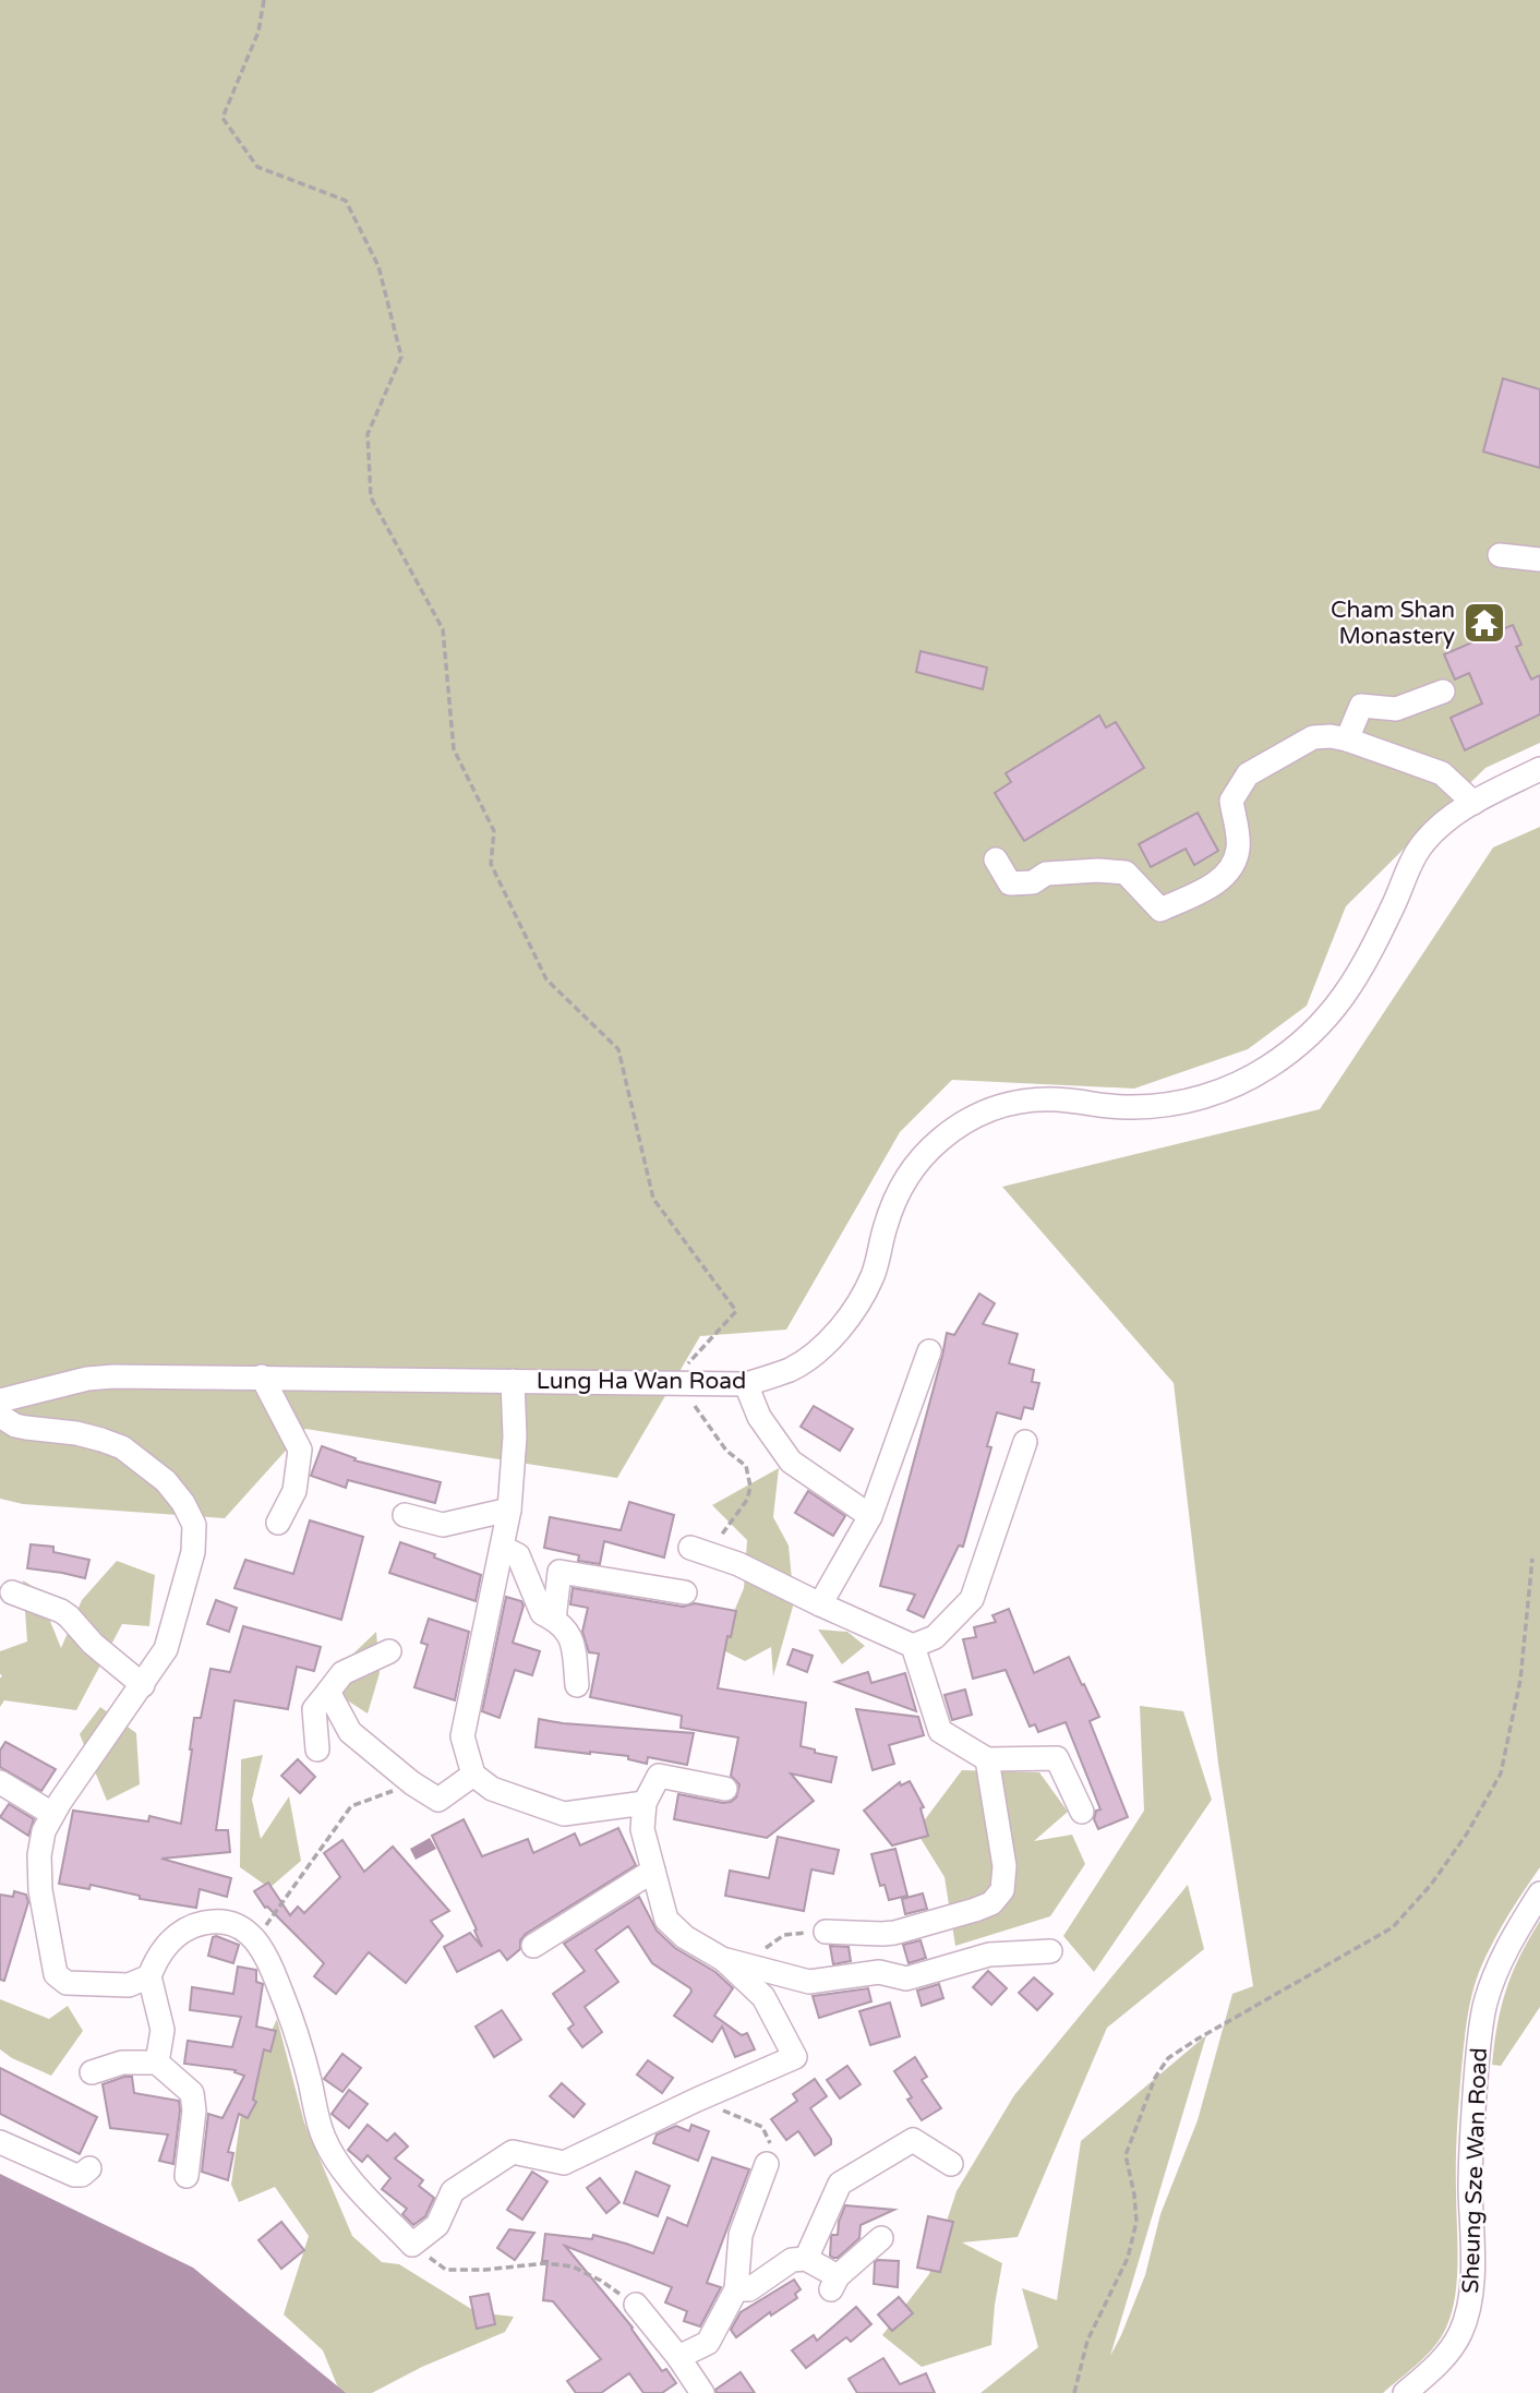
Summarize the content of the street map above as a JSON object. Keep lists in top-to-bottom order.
{
  "streets": {
    "street": ["Lung Ha Wan Road", "Sheung Sze Wan Road"]
  },
  "places": {
    "temple": ["Cham Shan Monastery"]
  }
}
